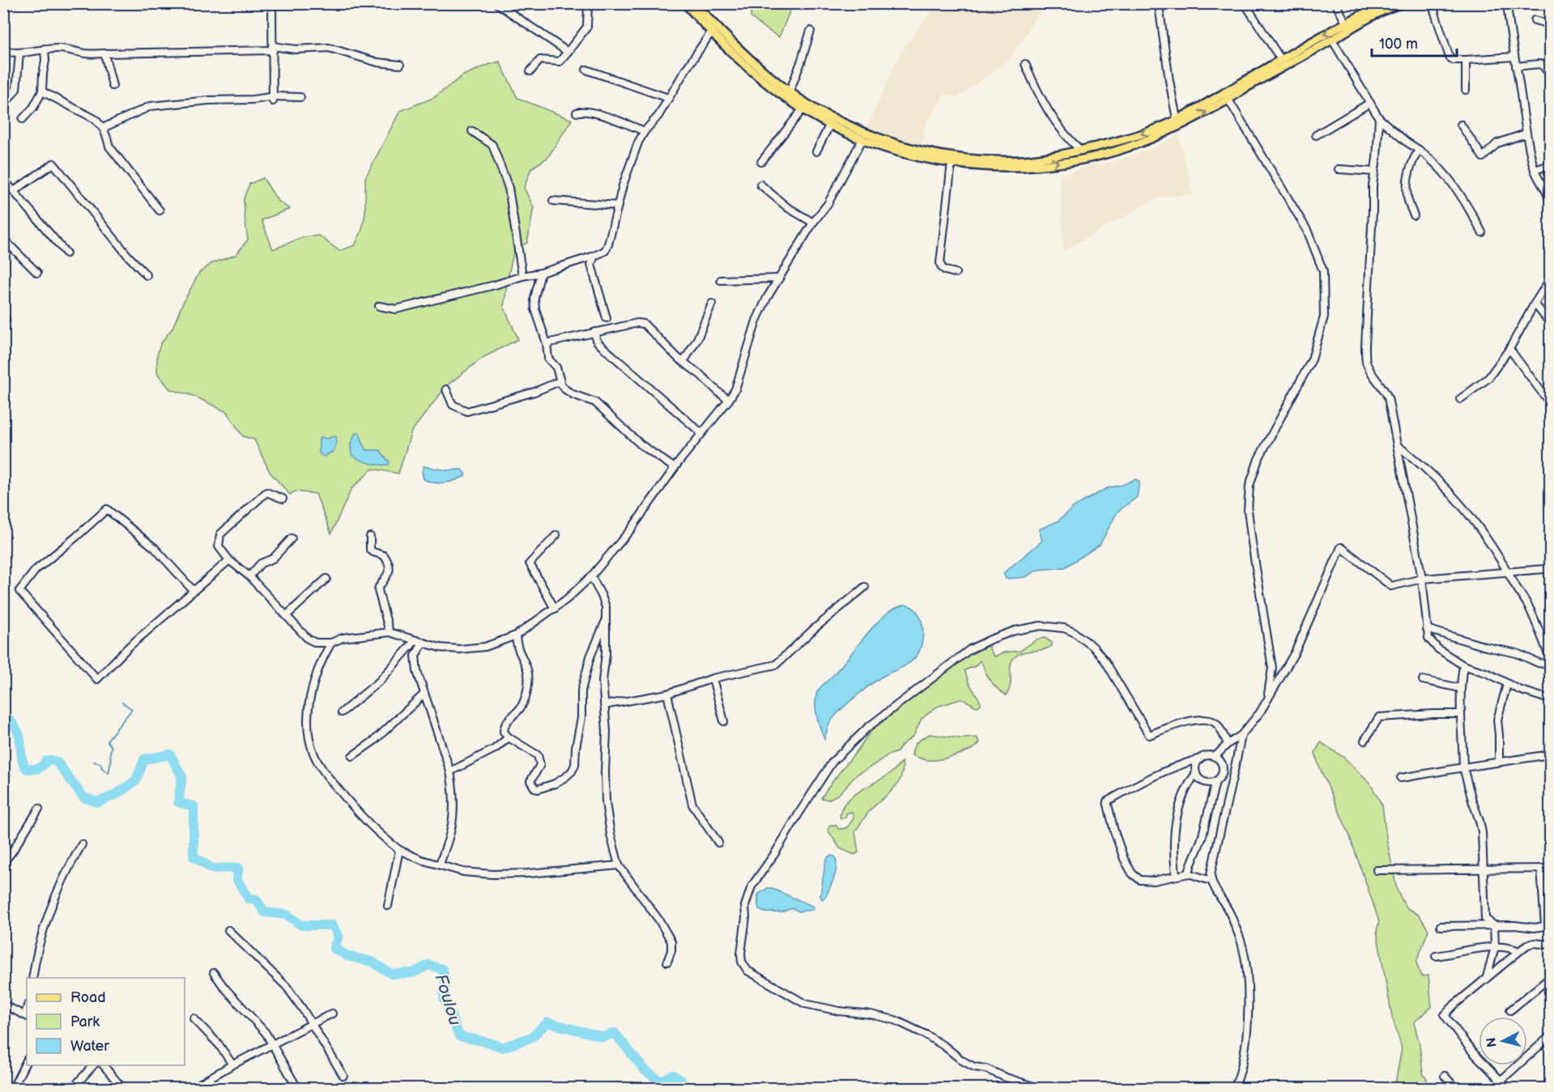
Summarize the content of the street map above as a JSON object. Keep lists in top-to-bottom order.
{
  "water": ["Foulou"],
  "legend": ["Road", "Park", "Water"],
  "scale_bar": "100 m",
  "north": "left"
}
